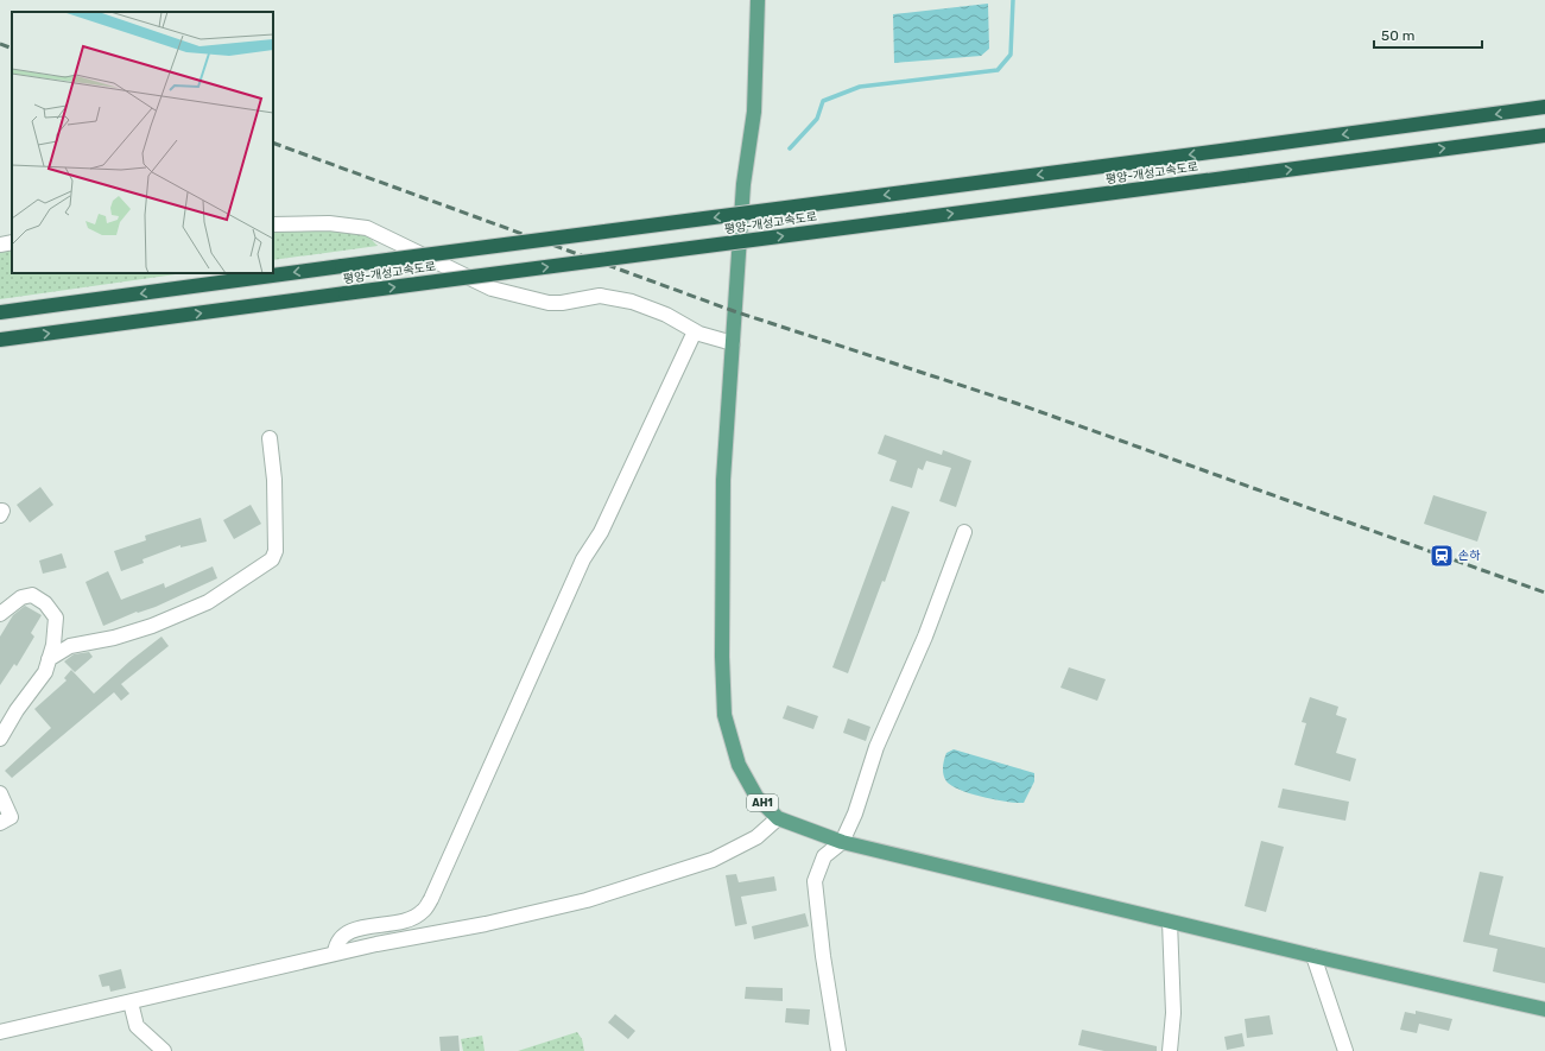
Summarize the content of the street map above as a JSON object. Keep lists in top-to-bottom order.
{
  "streets": {
    "highway": ["평양-개성고속도로"],
    "main road": ["AH1"]
  },
  "places": {
    "station": ["손하"]
  },
  "scale_bar": "50 m"
}
